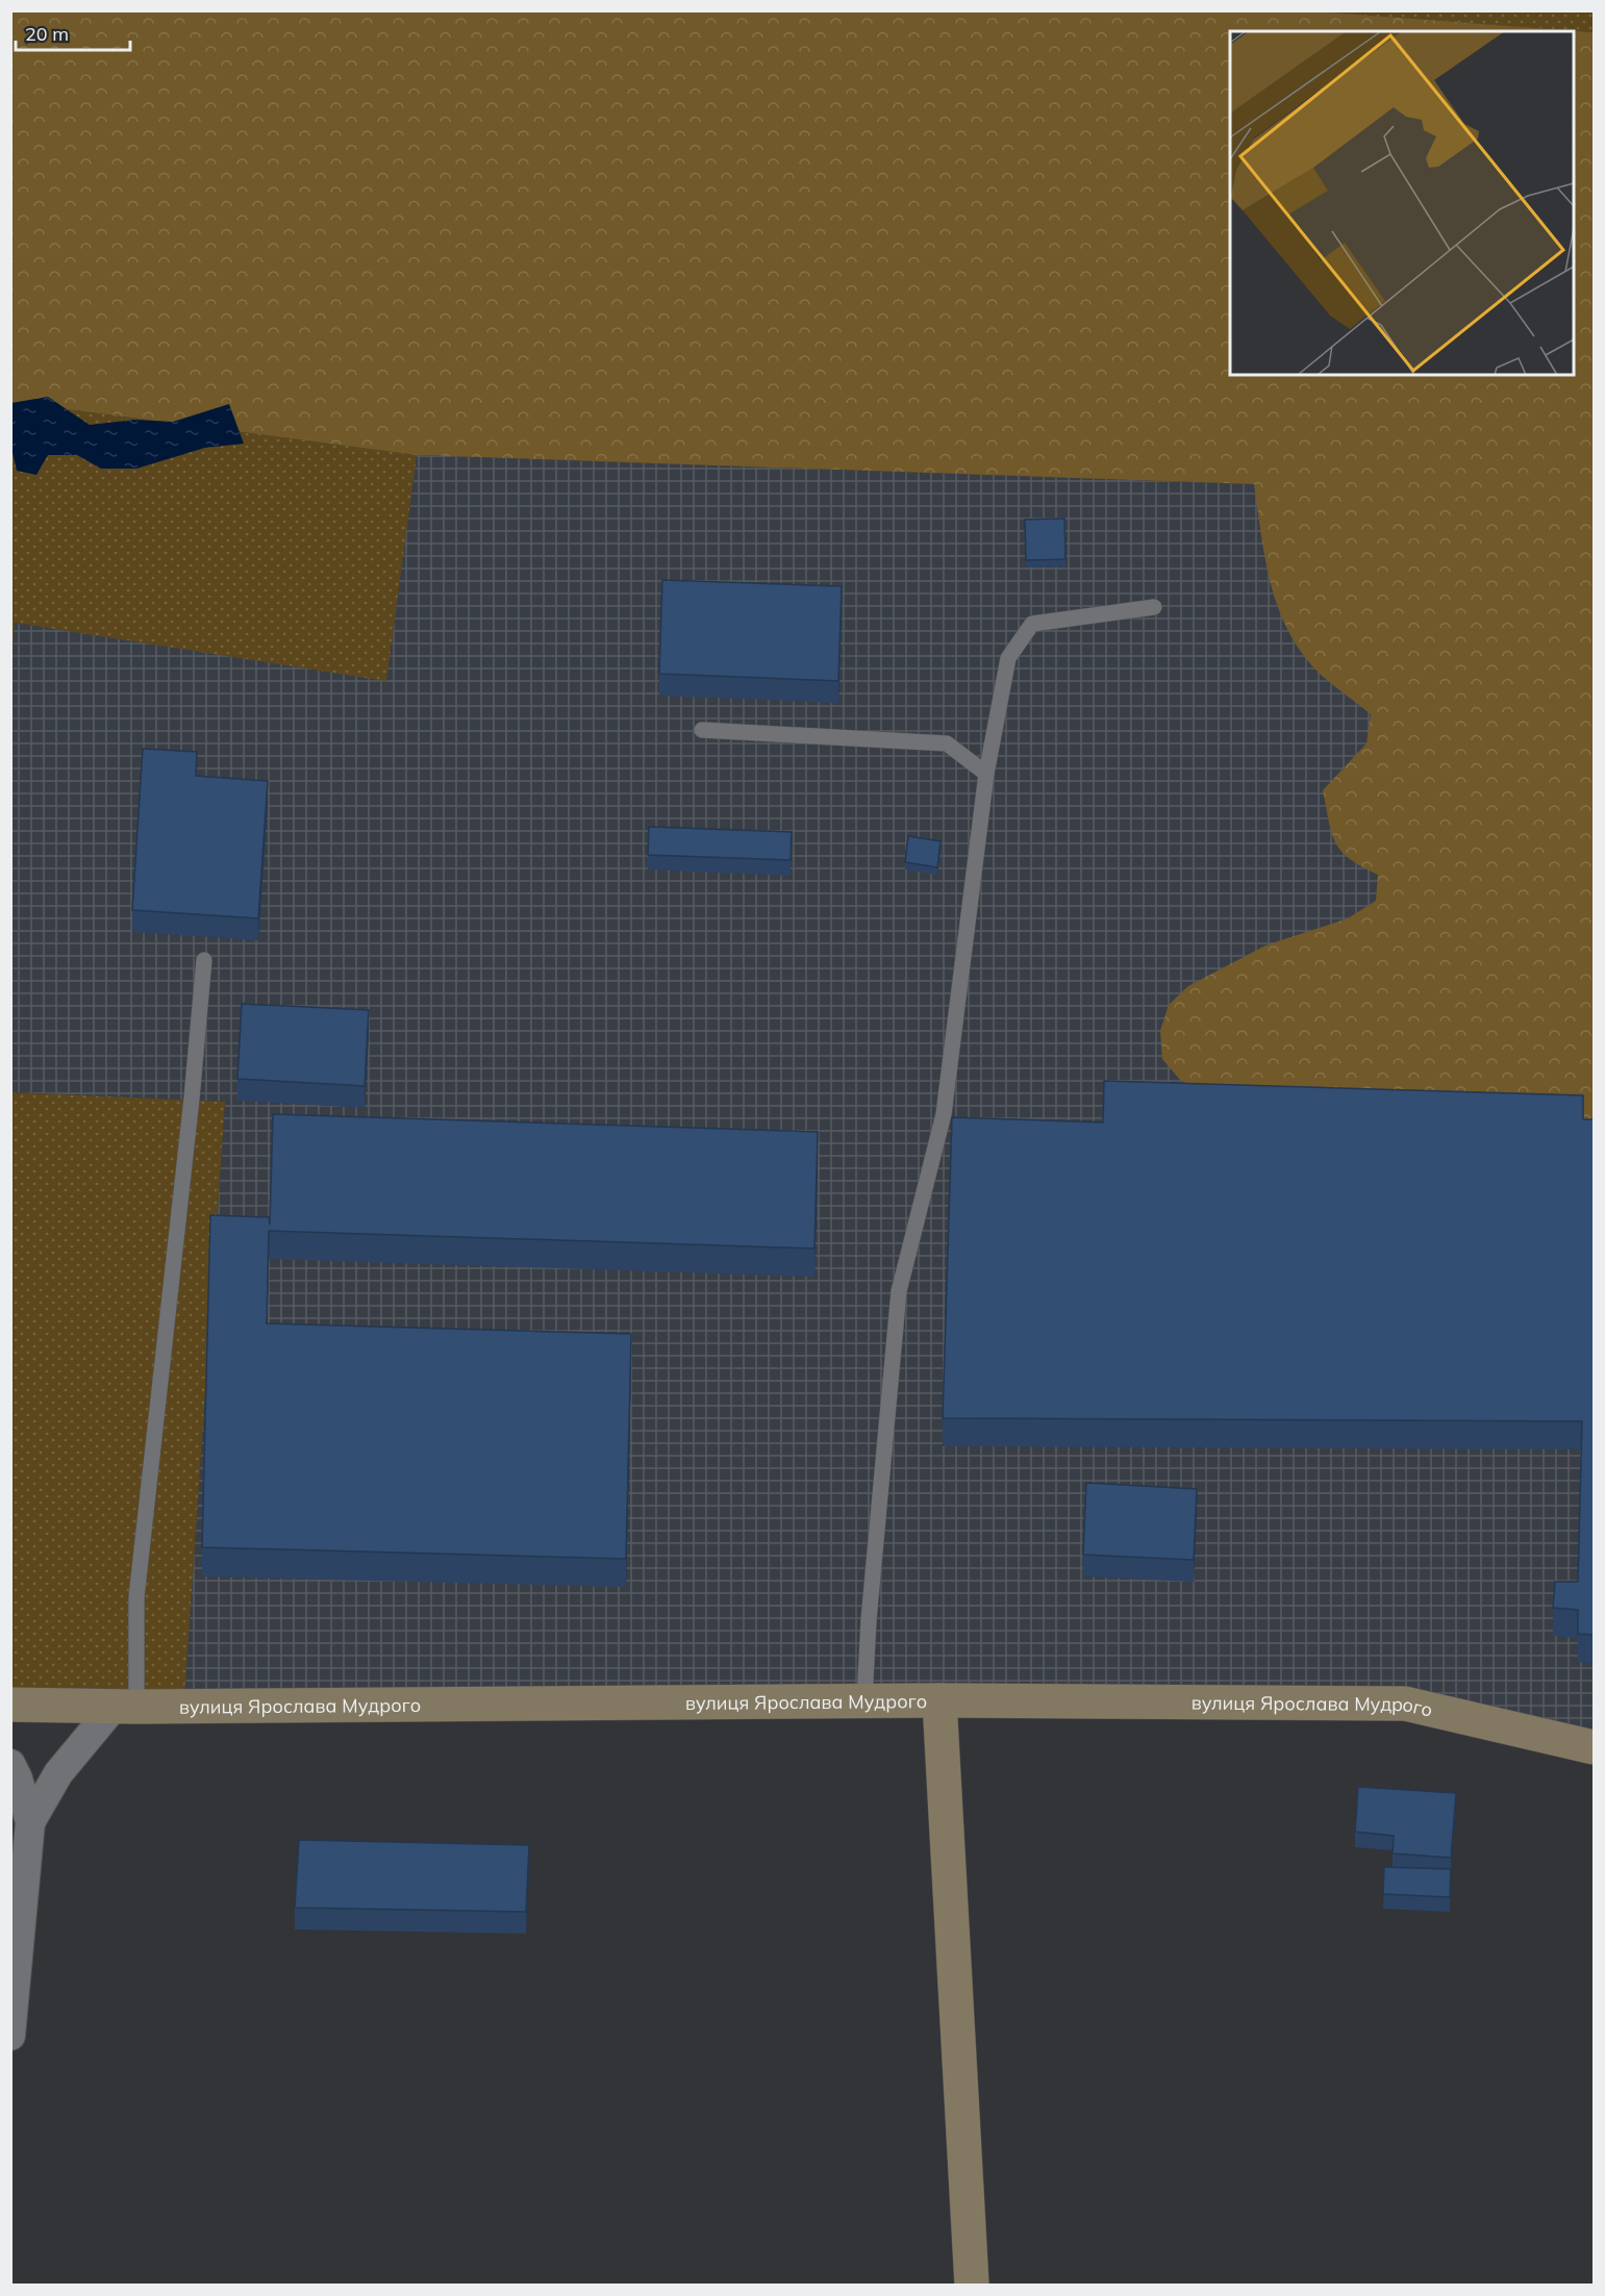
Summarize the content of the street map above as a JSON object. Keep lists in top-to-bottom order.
{
  "streets": {
    "main road": ["вулиця Ярослава Мудрого"]
  },
  "scale_bar": "20 m"
}
